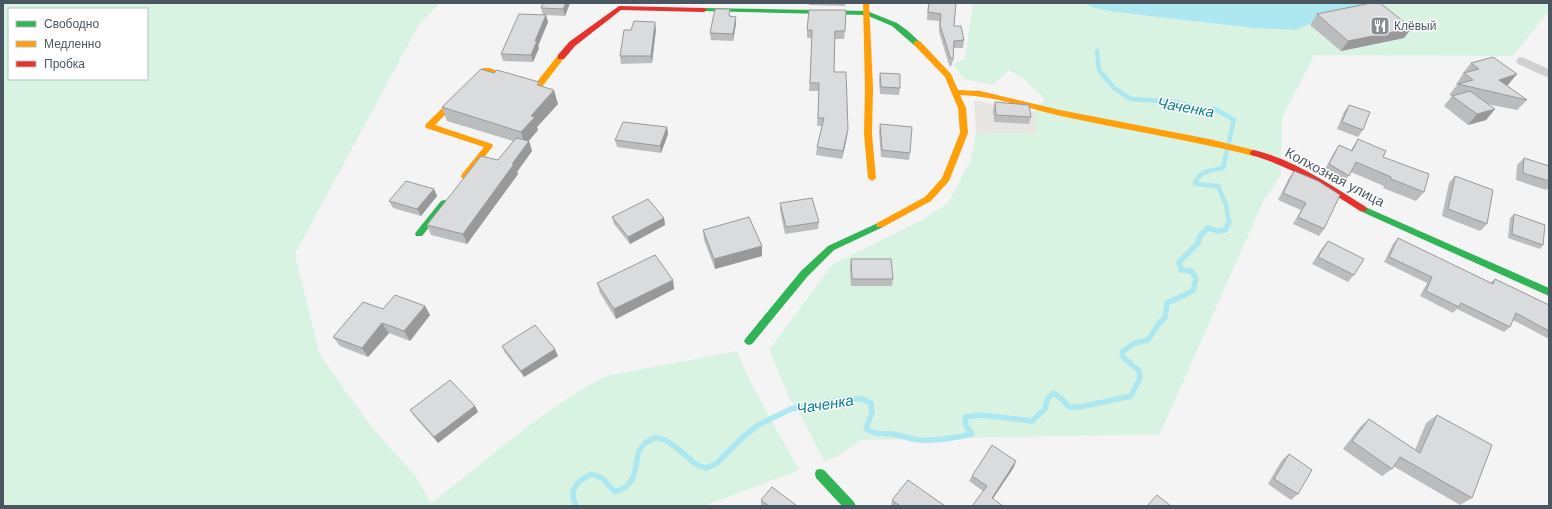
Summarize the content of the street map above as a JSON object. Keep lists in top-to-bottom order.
{
  "streets": {
    "street": ["Колхозная улица"]
  },
  "water": ["Чаченка"],
  "places": {
    "restaurant": ["Клёвый"]
  },
  "legend": ["Свободно", "Медленно", "Пробка"]
}
